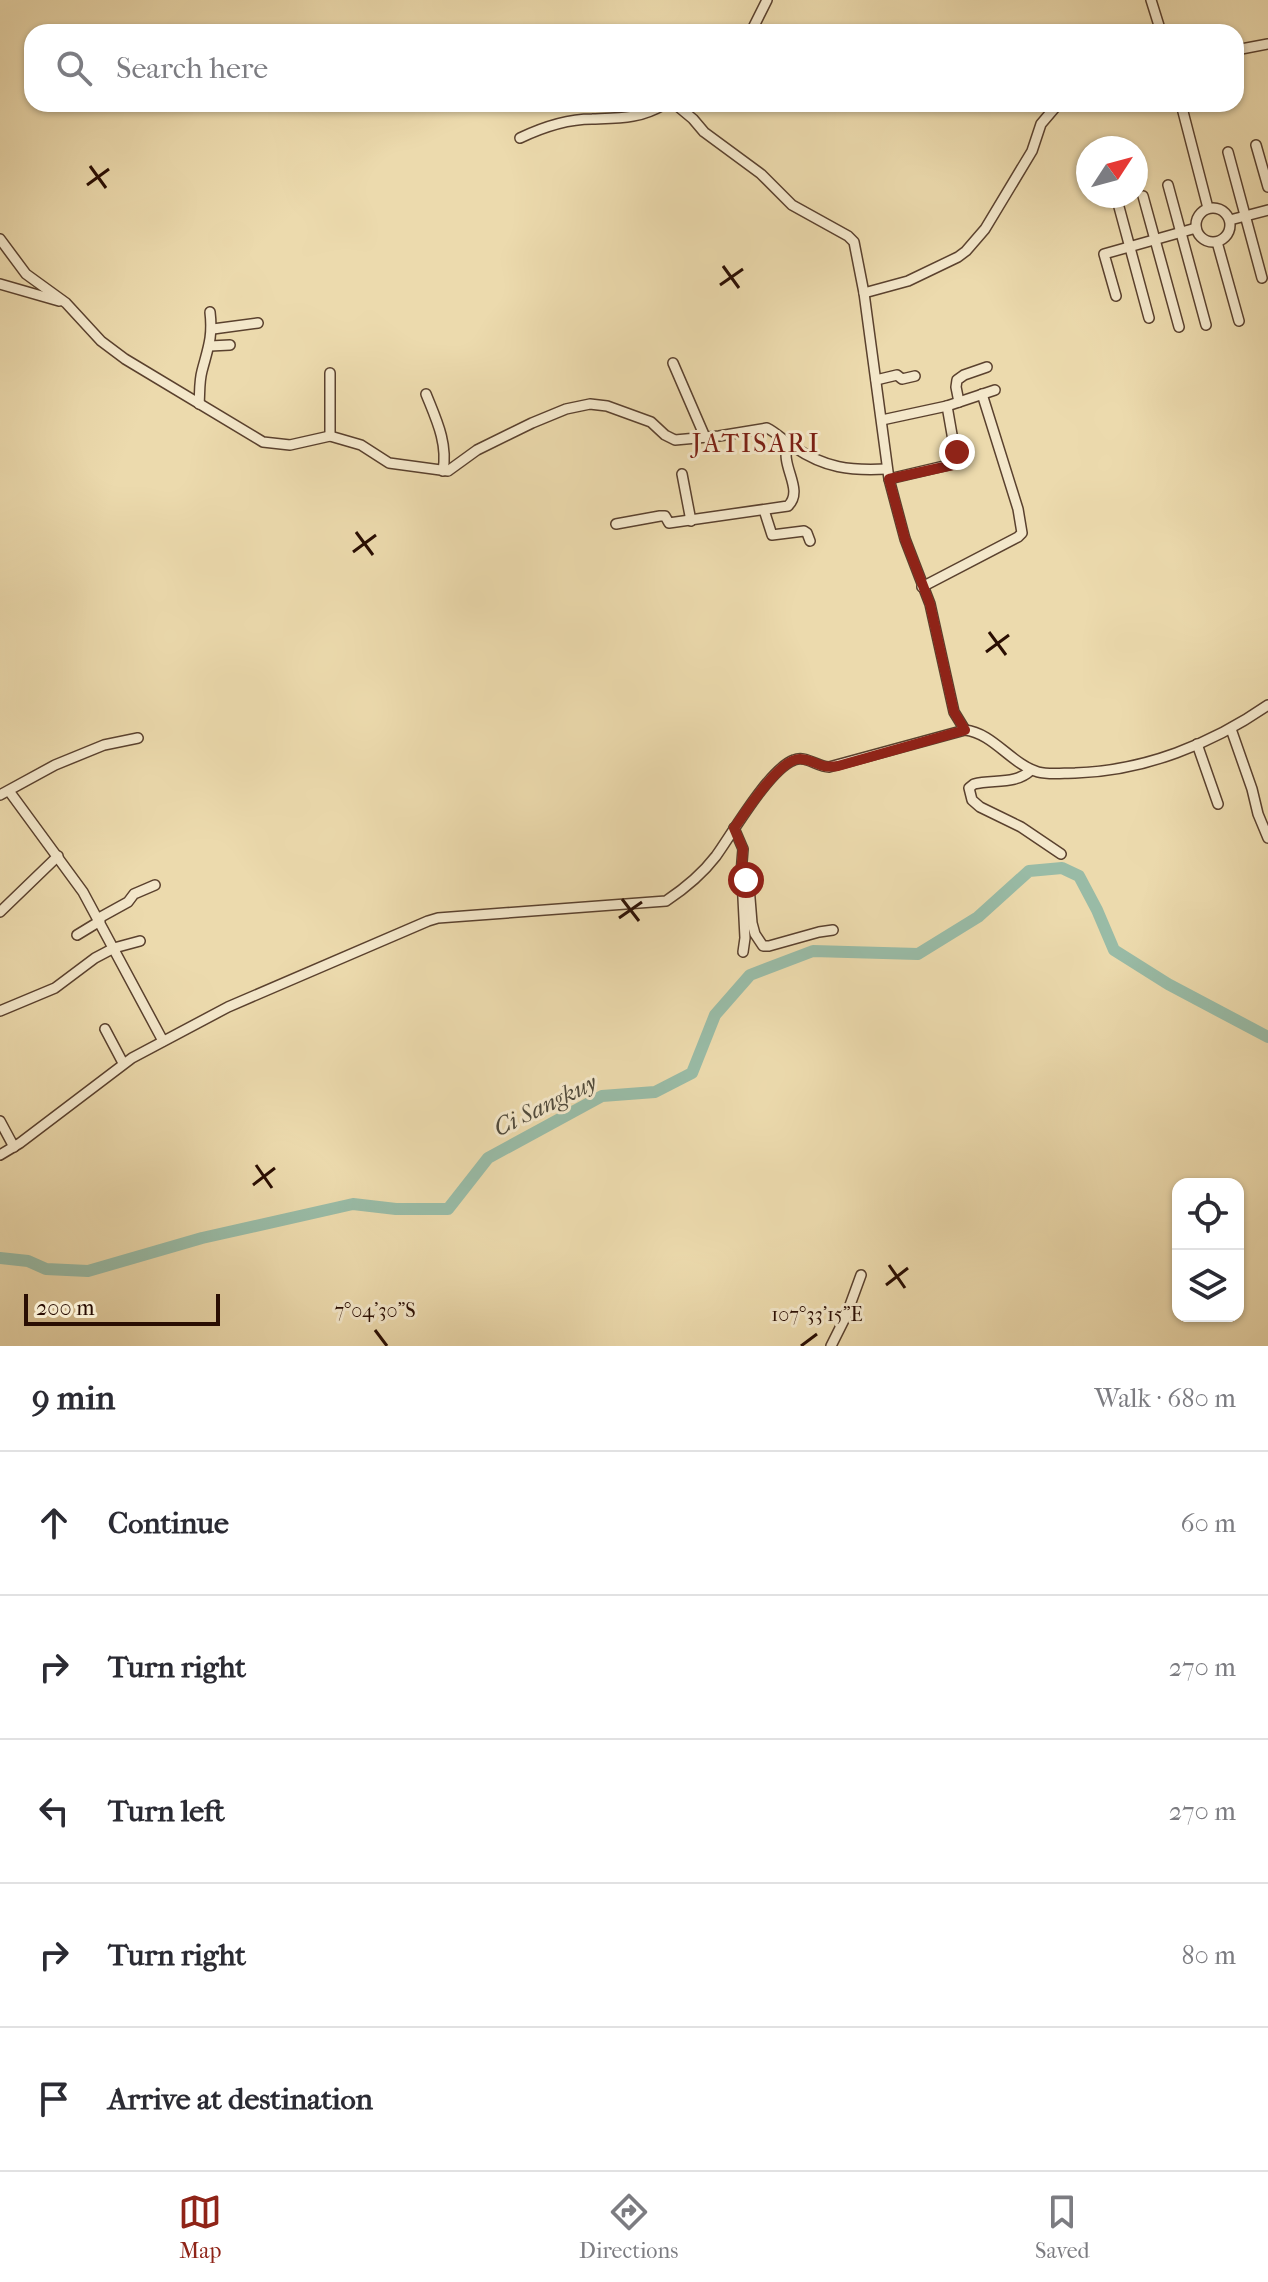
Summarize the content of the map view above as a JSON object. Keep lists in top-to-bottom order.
{
  "districts": ["JATISARI"],
  "water": ["Ci Sangkuy"],
  "scale_bar": "200 m",
  "north": "top right",
  "page": {
    "search": "Search here",
    "scale": "200 m",
    "heading": ["9 min", "Walk · 680 m"],
    "list": [
      ["Continue", "60 m"],
      ["Turn right", "270 m"],
      ["Turn left", "270 m"],
      ["Turn right", "80 m"],
      "Arrive at destination"
    ],
    "nav": ["Map", "Directions", "Saved"]
  },
  "coordinates": ["7°04'30\"S", "107°33'15\"E"]
}
